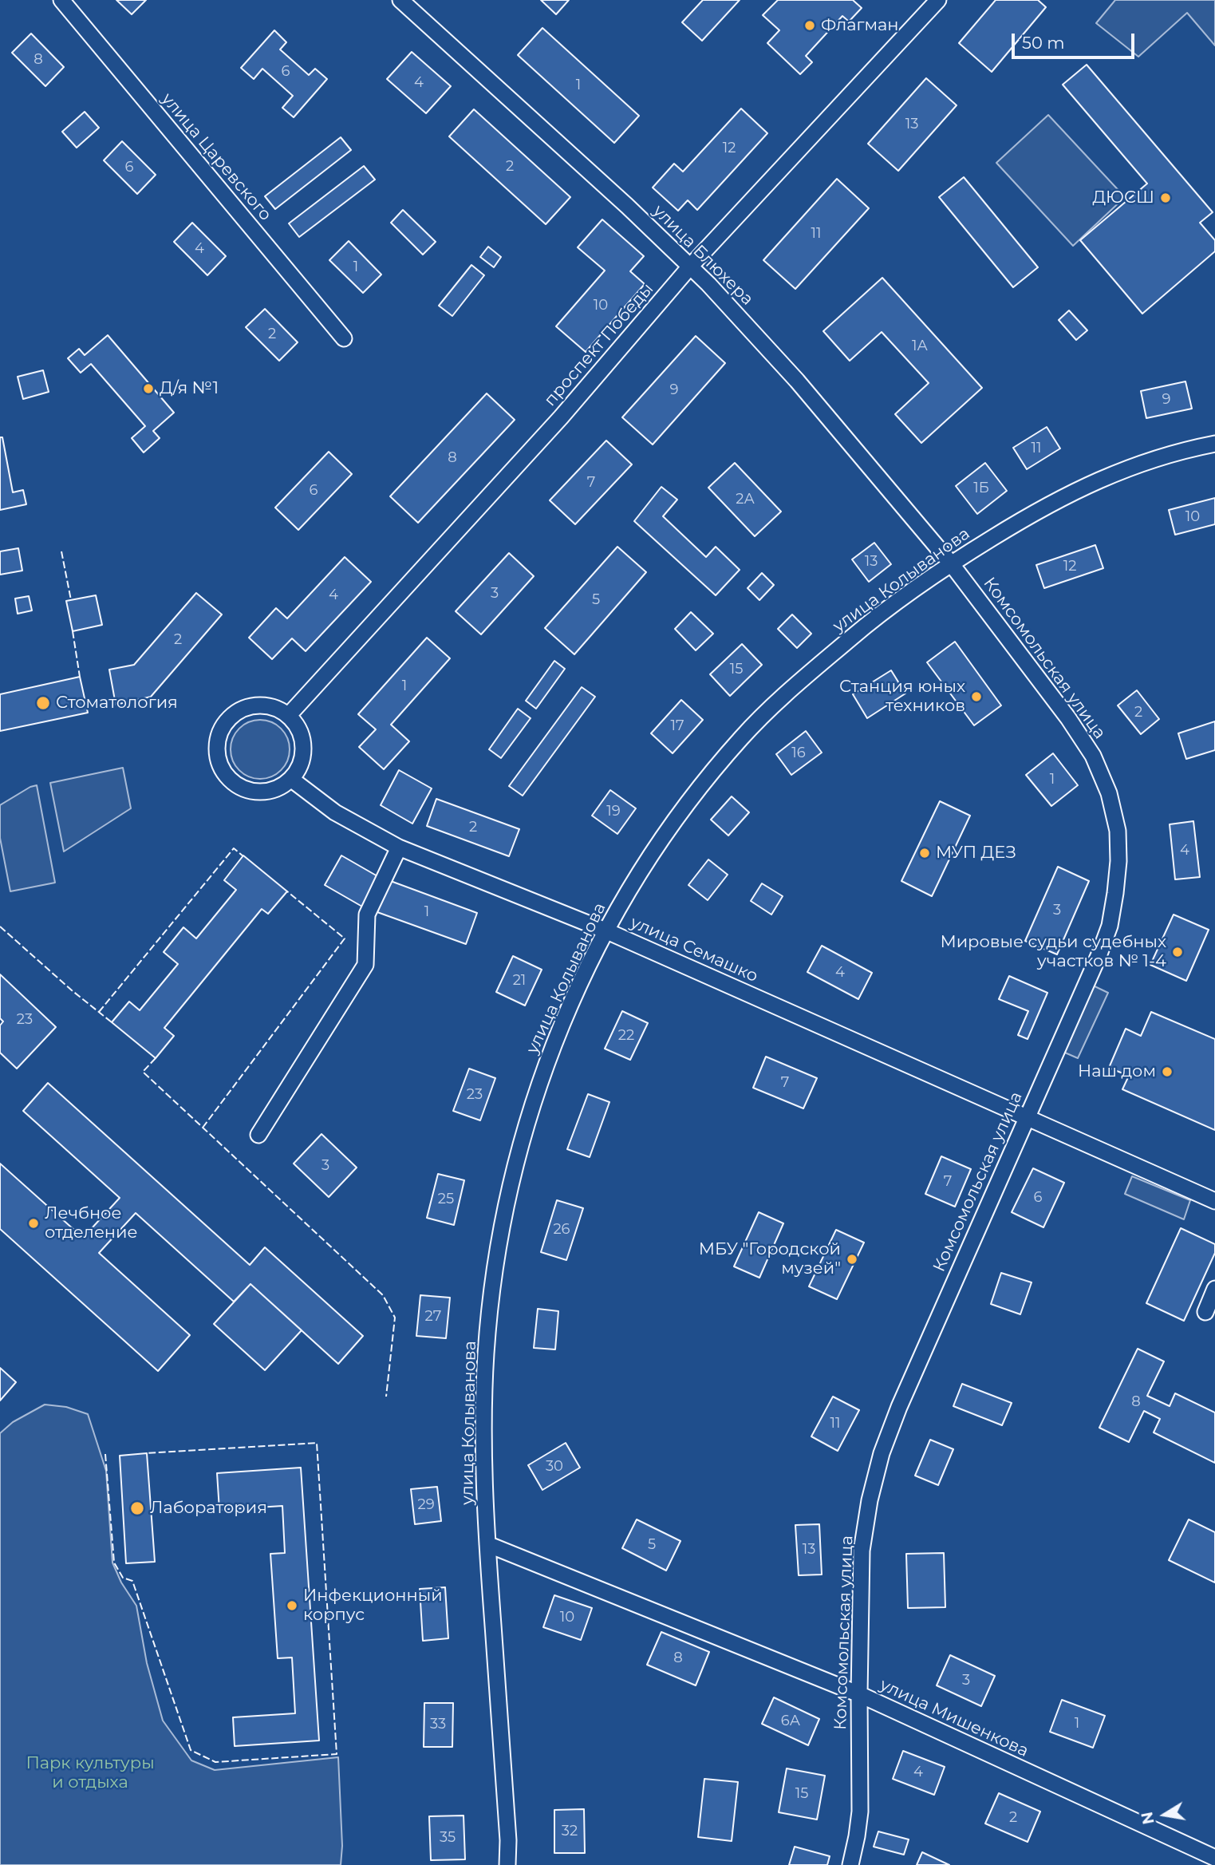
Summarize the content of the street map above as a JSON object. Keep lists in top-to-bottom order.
{
  "streets": {
    "street": [
      "улица Царевского",
      "улица Блюхера",
      "проспект Победы",
      "улица Колыванова",
      "Комсомольская улица",
      "улица Семашко",
      "улица Мишенкова"
    ]
  },
  "crossings": [
    ["улица Блюхера", "проспект Победы"],
    ["улица Блюхера", "улица Колыванова"],
    ["улица Блюхера", "Комсомольская улица"],
    ["проспект Победы", "улица Семашко"],
    ["улица Колыванова", "Комсомольская улица"],
    ["улица Колыванова", "улица Семашко"],
    ["улица Колыванова", "улица Мишенкова"],
    ["Комсомольская улица", "улица Семашко"],
    ["Комсомольская улица", "улица Мишенкова"]
  ],
  "parks": ["Парк культуры и отдыха"],
  "places": [
    "Флагман",
    "ДЮСШ",
    "Д/я №1",
    "Станция юных техников",
    "Стоматология",
    "МУП ДЕЗ",
    "Мировые судьи судебных участков № 1-4",
    "Наш дом",
    "Лечбное отделение",
    "МБУ \"Городской музей\"",
    "Лаборатория",
    "Инфекционный корпус"
  ],
  "house_numbers": [
    "8",
    "6",
    "4",
    "1",
    "13",
    "12",
    "2",
    "6",
    "11",
    "4",
    "1",
    "10",
    "2",
    "1А",
    "9",
    "9",
    "11",
    "8",
    "7",
    "1Б",
    "6",
    "2А",
    "10",
    "13",
    "12",
    "3",
    "4",
    "5",
    "2",
    "15",
    "1",
    "2",
    "17",
    "16",
    "1",
    "19",
    "2",
    "4",
    "3",
    "1",
    "4",
    "21",
    "23",
    "22",
    "7",
    "23",
    "3",
    "7",
    "6",
    "25",
    "26",
    "27",
    "8",
    "11",
    "30",
    "29",
    "5",
    "13",
    "10",
    "8",
    "3",
    "6А",
    "1",
    "33",
    "4",
    "15",
    "2",
    "32",
    "35"
  ],
  "scale_bar": "50 m",
  "north": "left"
}
